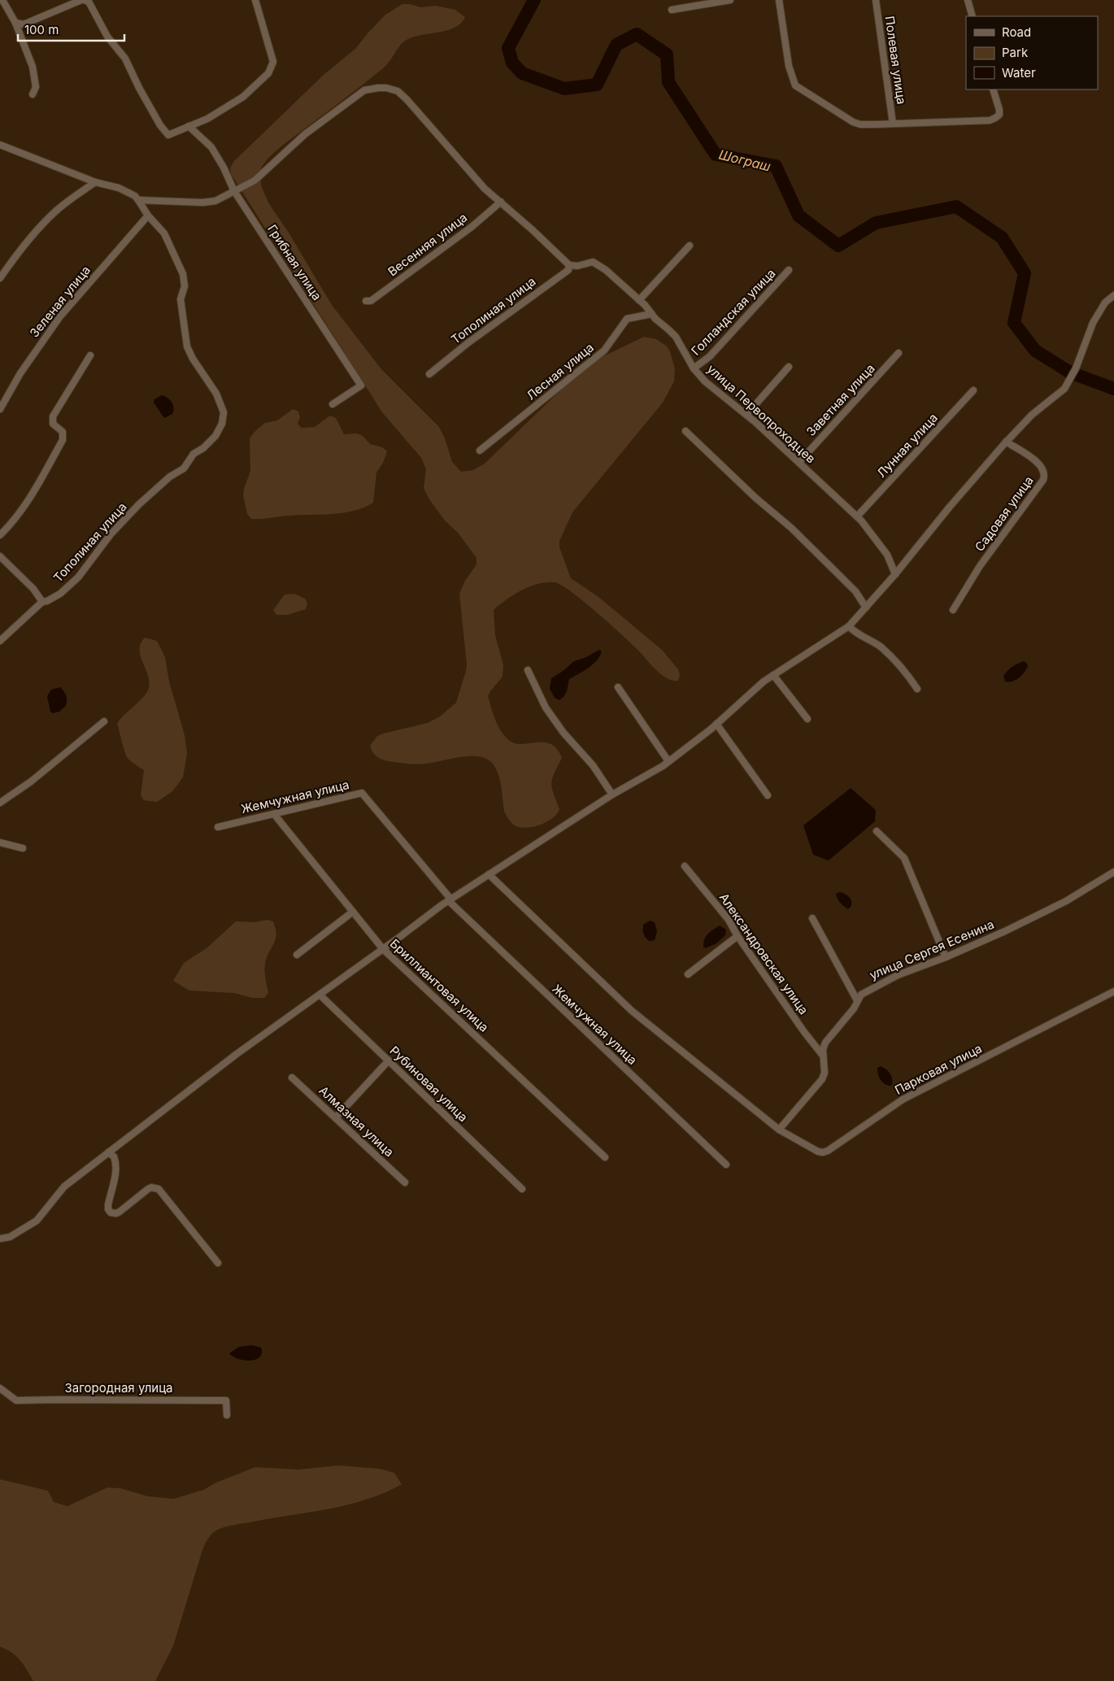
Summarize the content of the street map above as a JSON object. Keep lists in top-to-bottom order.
{
  "streets": {
    "street": [
      "Полевая улица",
      "Весенняя улица",
      "Грибная улица",
      "Зеленая улица",
      "Тополиная улица",
      "Голландская улица",
      "Лесная улица",
      "Заветная улица",
      "улица Первопроходцев",
      "Лунная улица",
      "Садовая улица",
      "Жемчужная улица",
      "улица Сергея Есенина",
      "Александровская улица",
      "Бриллиантовая улица",
      "Парковая улица",
      "Рубиновая улица",
      "Алмазная улица",
      "Загородная улица"
    ]
  },
  "crossings": [
    ["Зеленая улица", "Тополиная улица"],
    ["Тополиная улица", "улица Первопроходцев"],
    ["Голландская улица", "улица Первопроходцев"],
    ["Лесная улица", "улица Первопроходцев"],
    ["Заветная улица", "улица Первопроходцев"],
    ["улица Первопроходцев", "Лунная улица"],
    ["Жемчужная улица", "Бриллиантовая улица"],
    ["улица Сергея Есенина", "Александровская улица"],
    ["улица Сергея Есенина", "Парковая улица"]
  ],
  "water": ["Шограш"],
  "legend": ["Road", "Park", "Water"],
  "scale_bar": "100 m"
}
